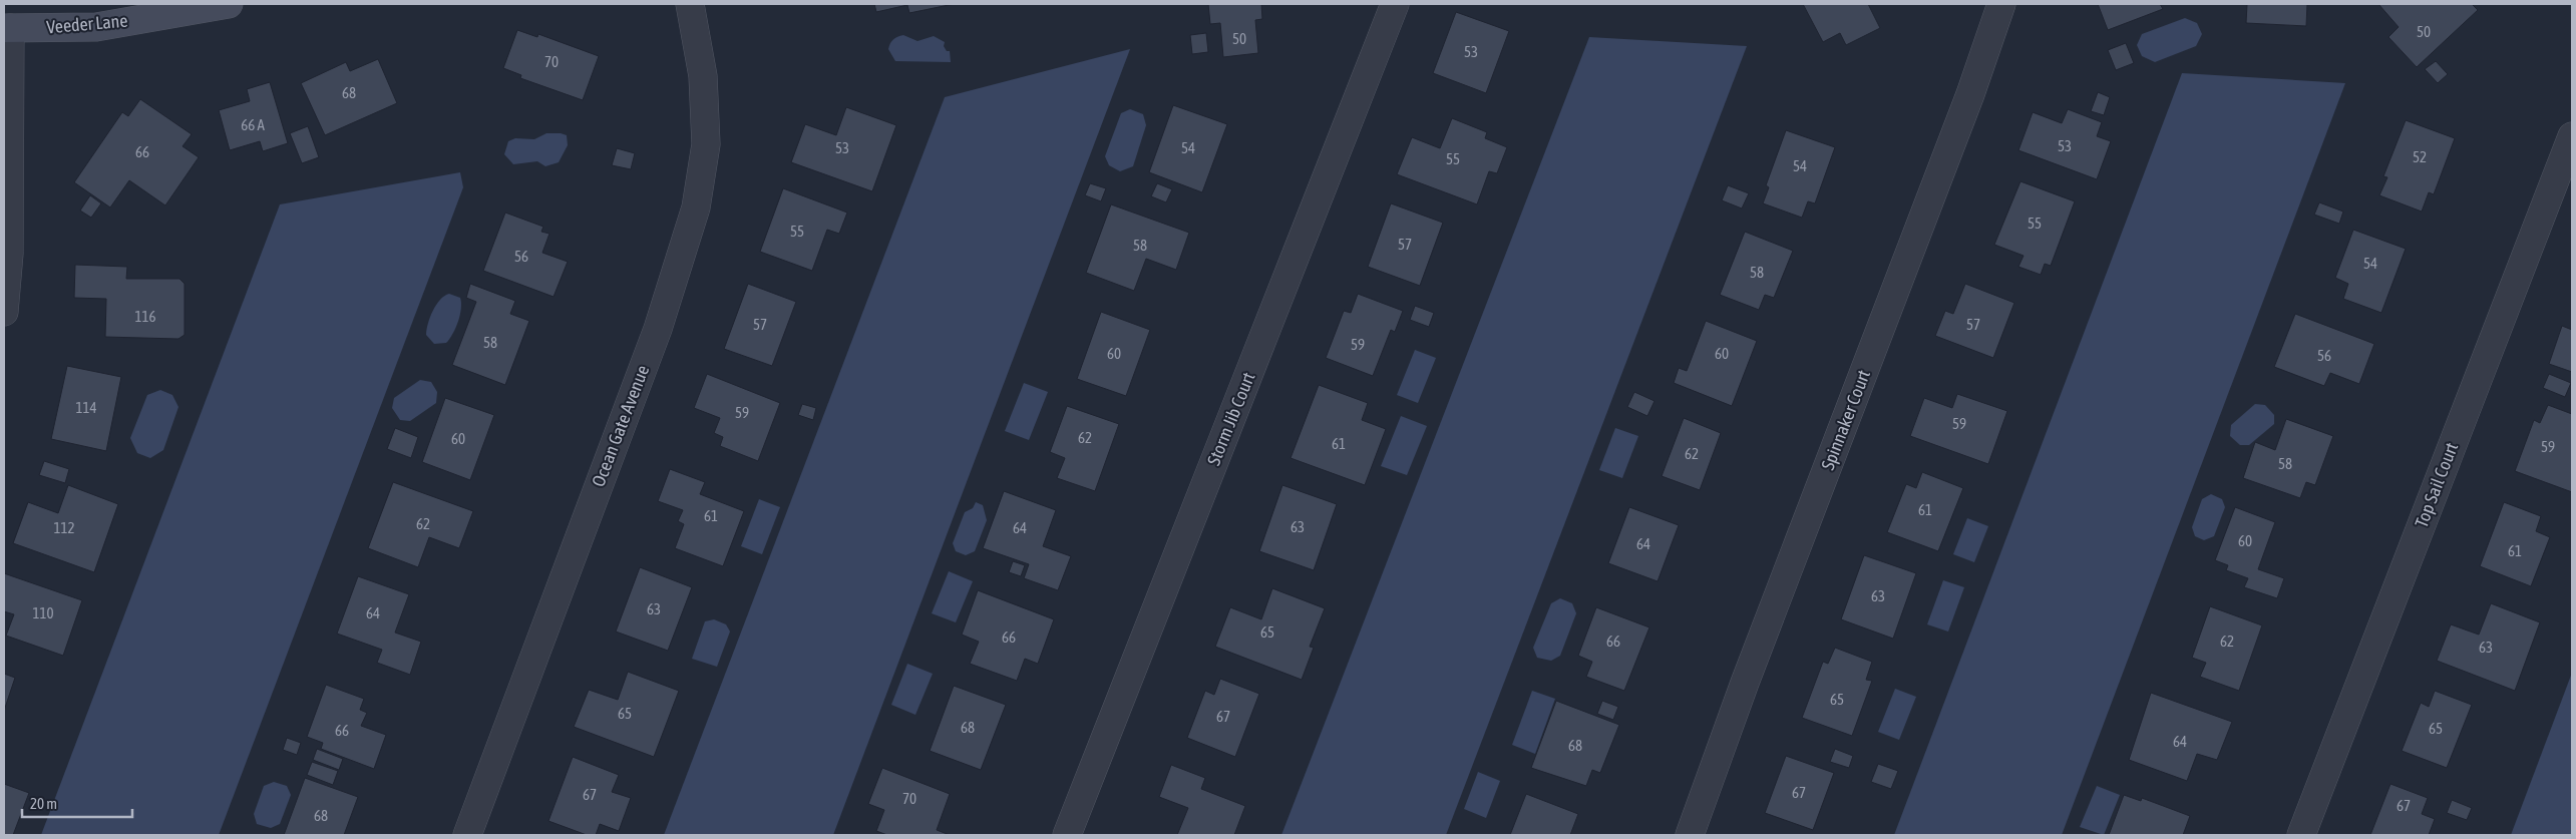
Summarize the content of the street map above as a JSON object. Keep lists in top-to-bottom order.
{
  "streets": {
    "street": [
      "Veeder Lane",
      "Storm Jib Court",
      "Spinnaker Court",
      "Ocean Gate Avenue",
      "Top Sail Court"
    ]
  },
  "house_numbers": [
    "50",
    "50",
    "53",
    "70",
    "68",
    "66 A",
    "53",
    "53",
    "54",
    "66",
    "52",
    "55",
    "54",
    "55",
    "55",
    "57",
    "58",
    "56",
    "54",
    "58",
    "116",
    "57",
    "57",
    "58",
    "59",
    "60",
    "60",
    "56",
    "114",
    "59",
    "59",
    "62",
    "60",
    "61",
    "59",
    "62",
    "58",
    "61",
    "61",
    "62",
    "63",
    "112",
    "64",
    "60",
    "64",
    "61",
    "63",
    "63",
    "110",
    "64",
    "65",
    "66",
    "66",
    "62",
    "63",
    "65",
    "65",
    "67",
    "68",
    "65",
    "66",
    "64",
    "68",
    "67",
    "67",
    "70",
    "67",
    "68"
  ],
  "scale_bar": "20 m"
}
